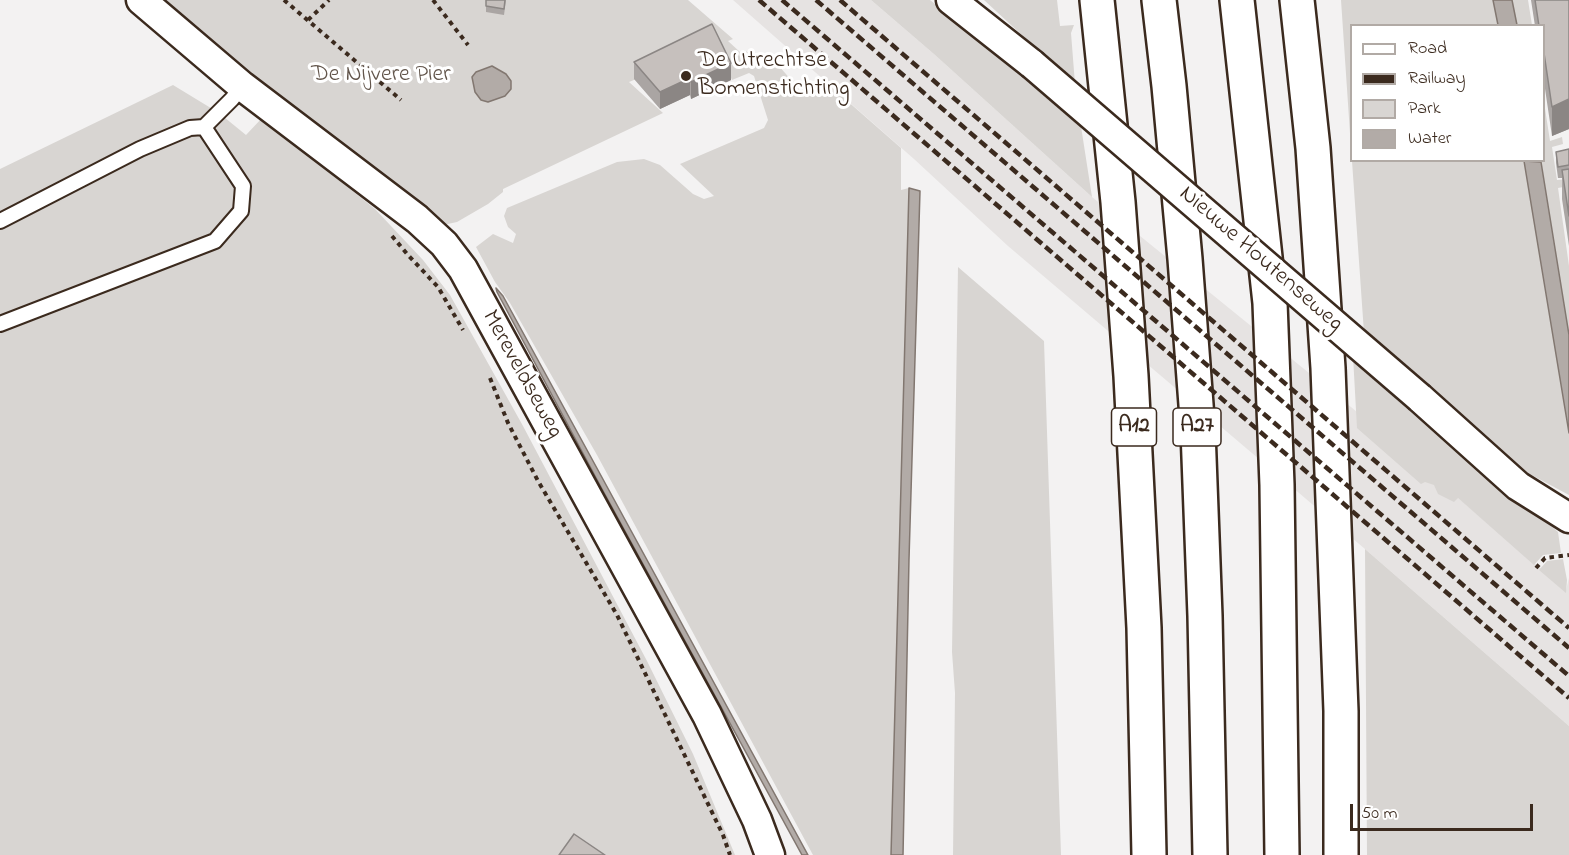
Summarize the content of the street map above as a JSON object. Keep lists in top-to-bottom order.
{
  "streets": {
    "highway": ["A12", "A27"],
    "street": ["Nieuwe Houtenseweg", "Mereveldseweg"]
  },
  "parks": ["De Nijvere Pier"],
  "places": ["De Utrechtse Bomenstichting"],
  "legend": [
    "Road",
    "Railway",
    "Park",
    "Water"
  ],
  "scale_bar": "50 m"
}
